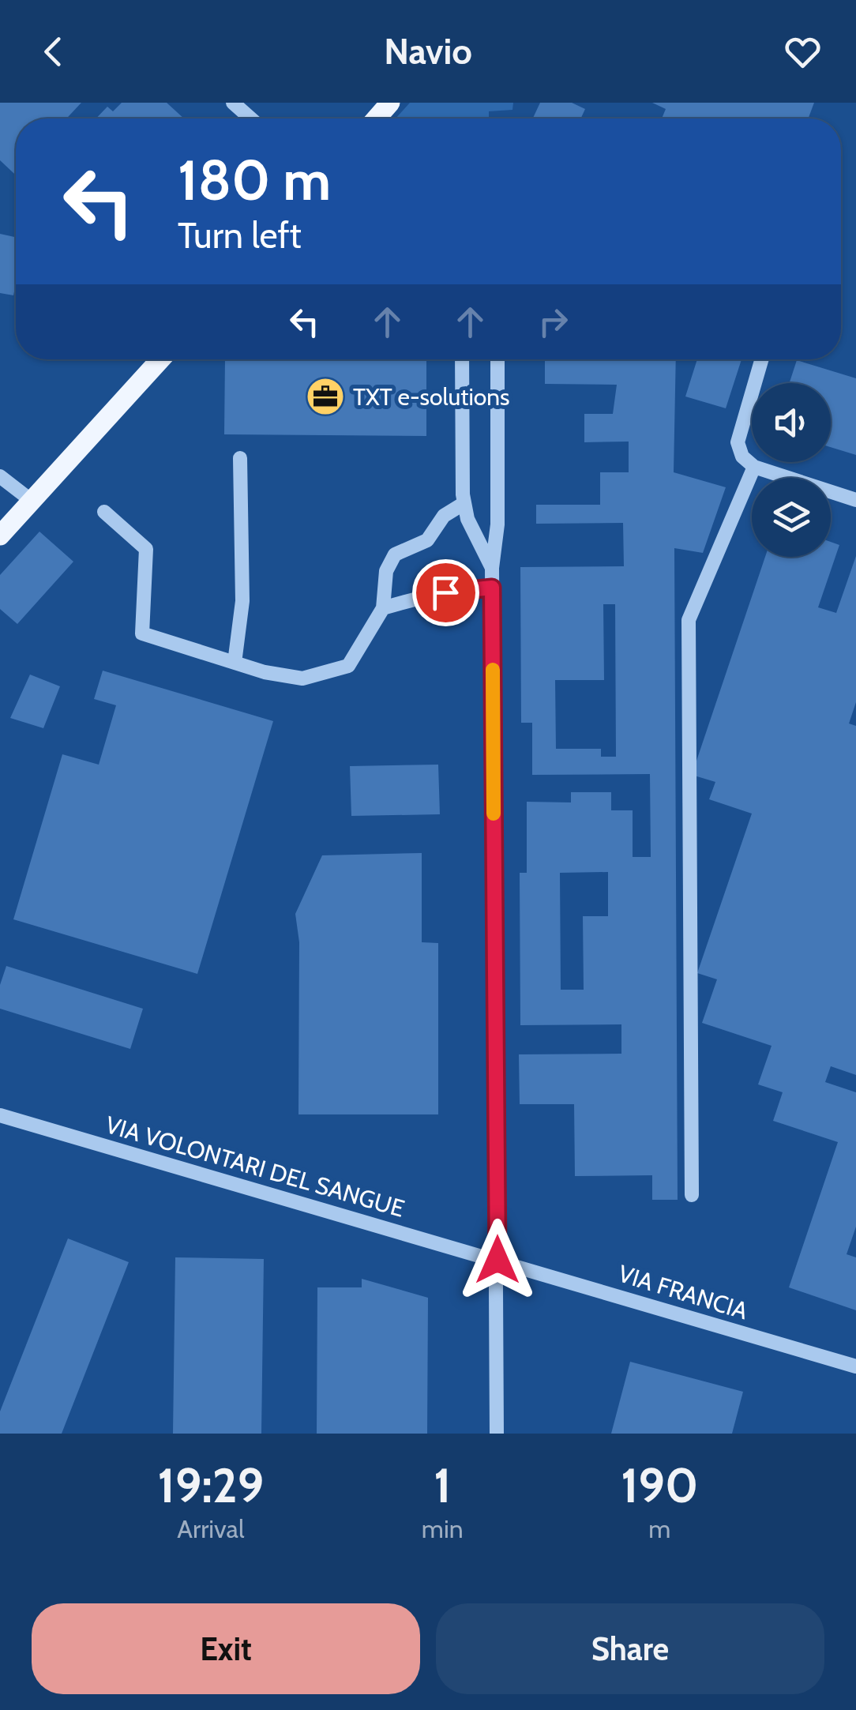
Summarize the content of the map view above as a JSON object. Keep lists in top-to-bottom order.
{
  "streets": {
    "street": ["VIA VOLONTARI DEL SANGUE", "VIA FRANCIA"]
  },
  "crossings": [
    ["VIA VOLONTARI DEL SANGUE", "VIA FRANCIA"]
  ],
  "places": {
    "office": ["TXT e-solutions"]
  },
  "page": {
    "header": "Navio",
    "turn": ["180 m", "Turn left"],
    "eta": [
      "19:29",
      "Arrival",
      "1",
      "min",
      "190",
      "m"
    ],
    "buttons": ["Exit", "Share"]
  }
}
